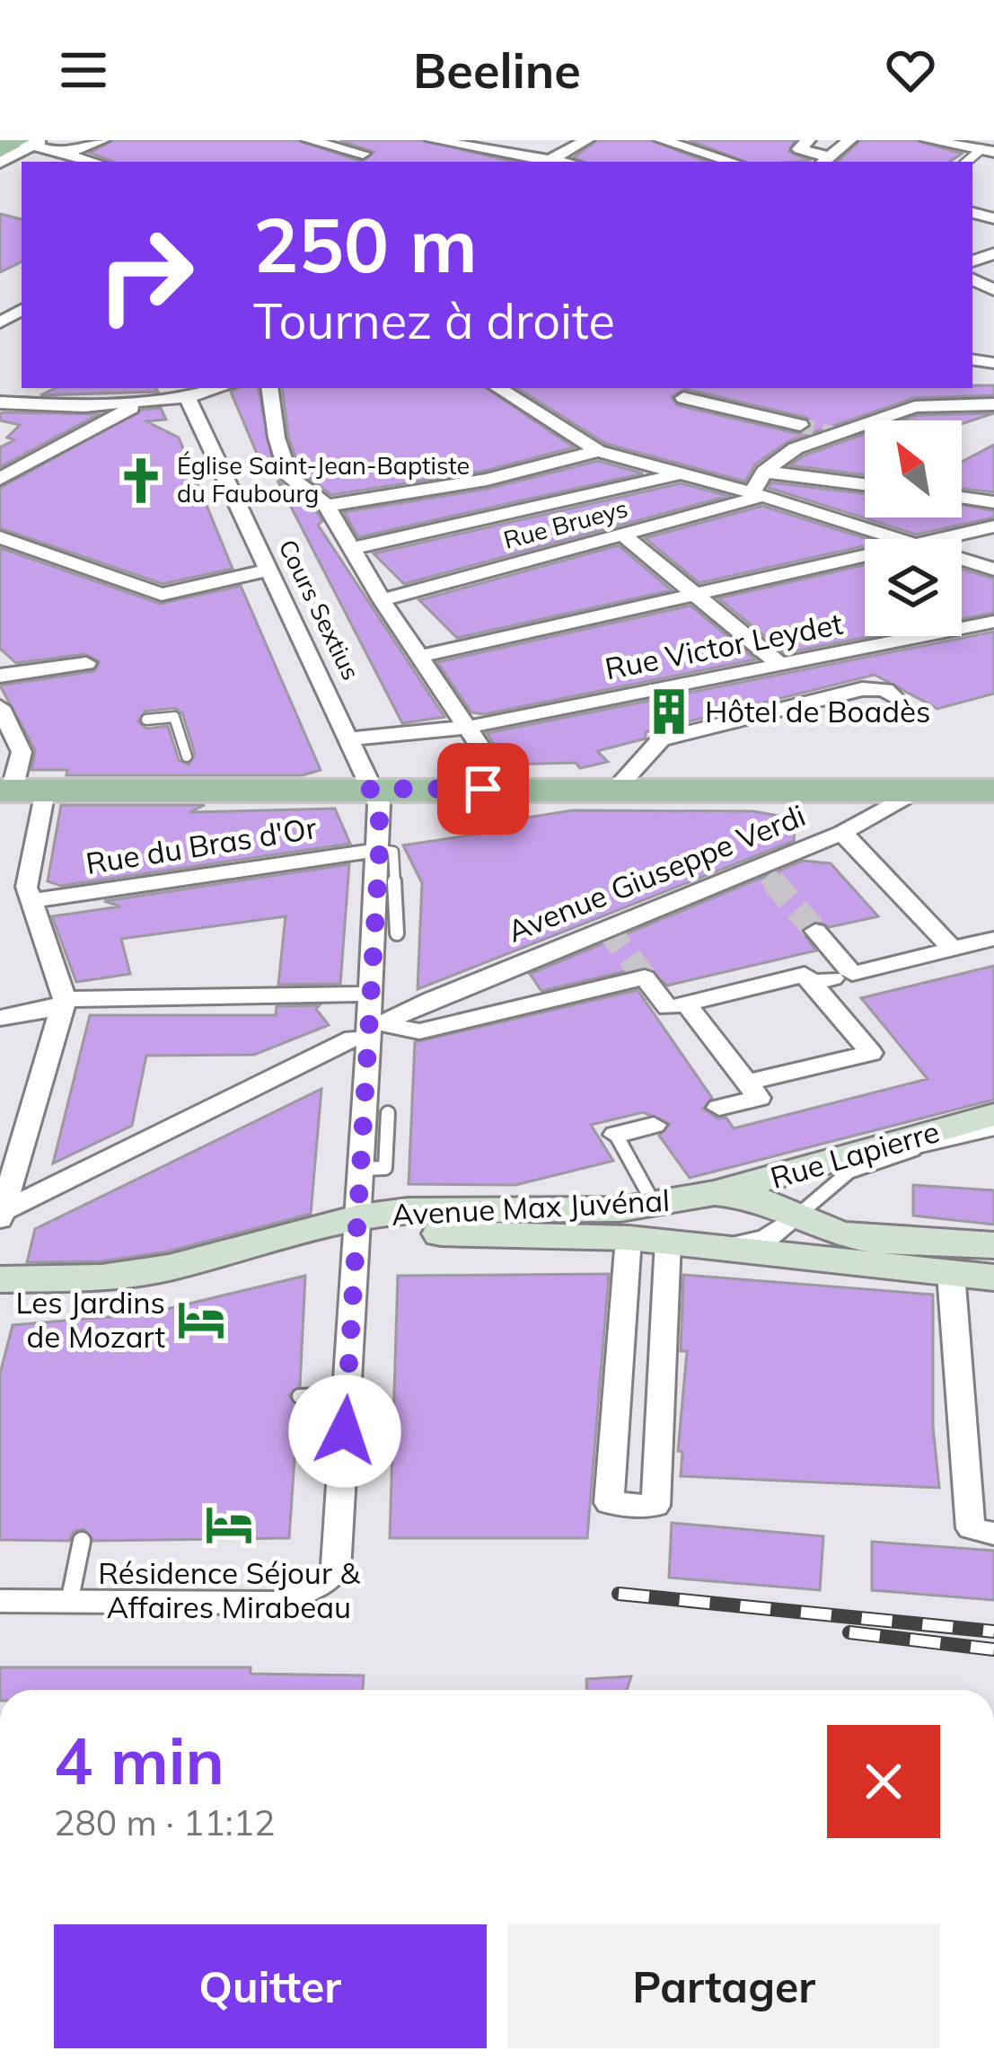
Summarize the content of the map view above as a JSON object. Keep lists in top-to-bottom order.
{
  "streets": {
    "main road": ["Rue Lapierre", "Avenue Max Juvénal"],
    "street": [
      "Rue Brueys",
      "Cours Sextius",
      "Rue Victor Leydet",
      "Rue du Bras d'Or",
      "Avenue Giuseppe Verdi"
    ]
  },
  "crossings": [
    ["Cours Sextius", "Rue Victor Leydet"],
    ["Cours Sextius", "Rue du Bras d'Or"],
    ["Cours Sextius", "Avenue Max Juvénal"],
    ["Rue Lapierre", "Avenue Max Juvénal"]
  ],
  "places": {
    "church": ["Église Saint-Jean-Baptiste du Faubourg"],
    "building": ["Hôtel de Boadès"],
    "hotel": ["Les Jardins de Mozart", "Résidence Séjour & Affaires Mirabeau"]
  },
  "north": "top left",
  "page": {
    "header": "Beeline",
    "turn": ["250 m", "Tournez à droite"],
    "heading": ["4 min", "280 m · 11:12"],
    "buttons": ["Quitter", "Partager"]
  }
}
